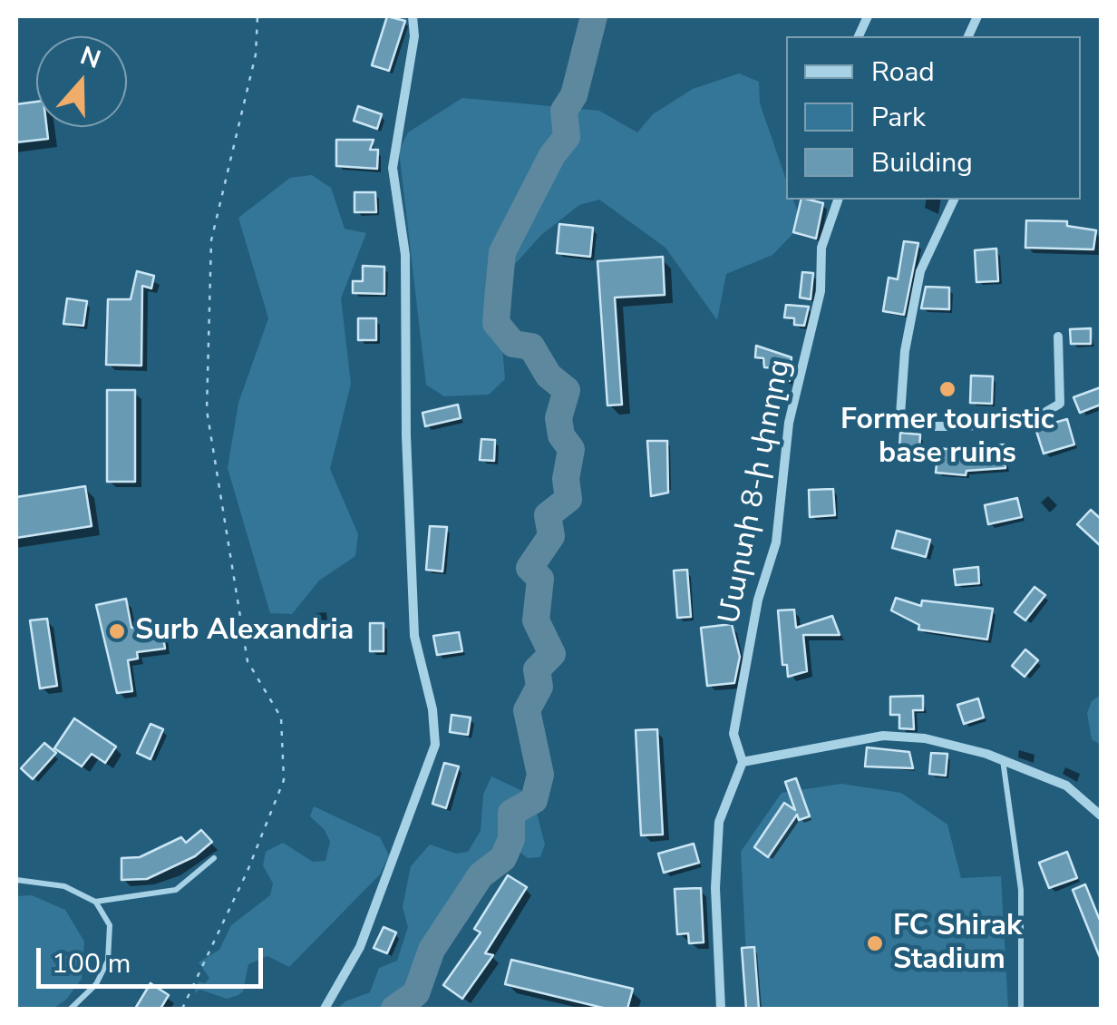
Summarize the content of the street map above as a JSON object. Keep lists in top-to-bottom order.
{
  "streets": {
    "street": ["Մարտի 8-ի փողոց"]
  },
  "places": ["Former touristic base ruins", "Surb Alexandria", "FC Shirak Stadium"],
  "legend": ["Road", "Park", "Building"],
  "scale_bar": "100 m",
  "north": "top"
}
